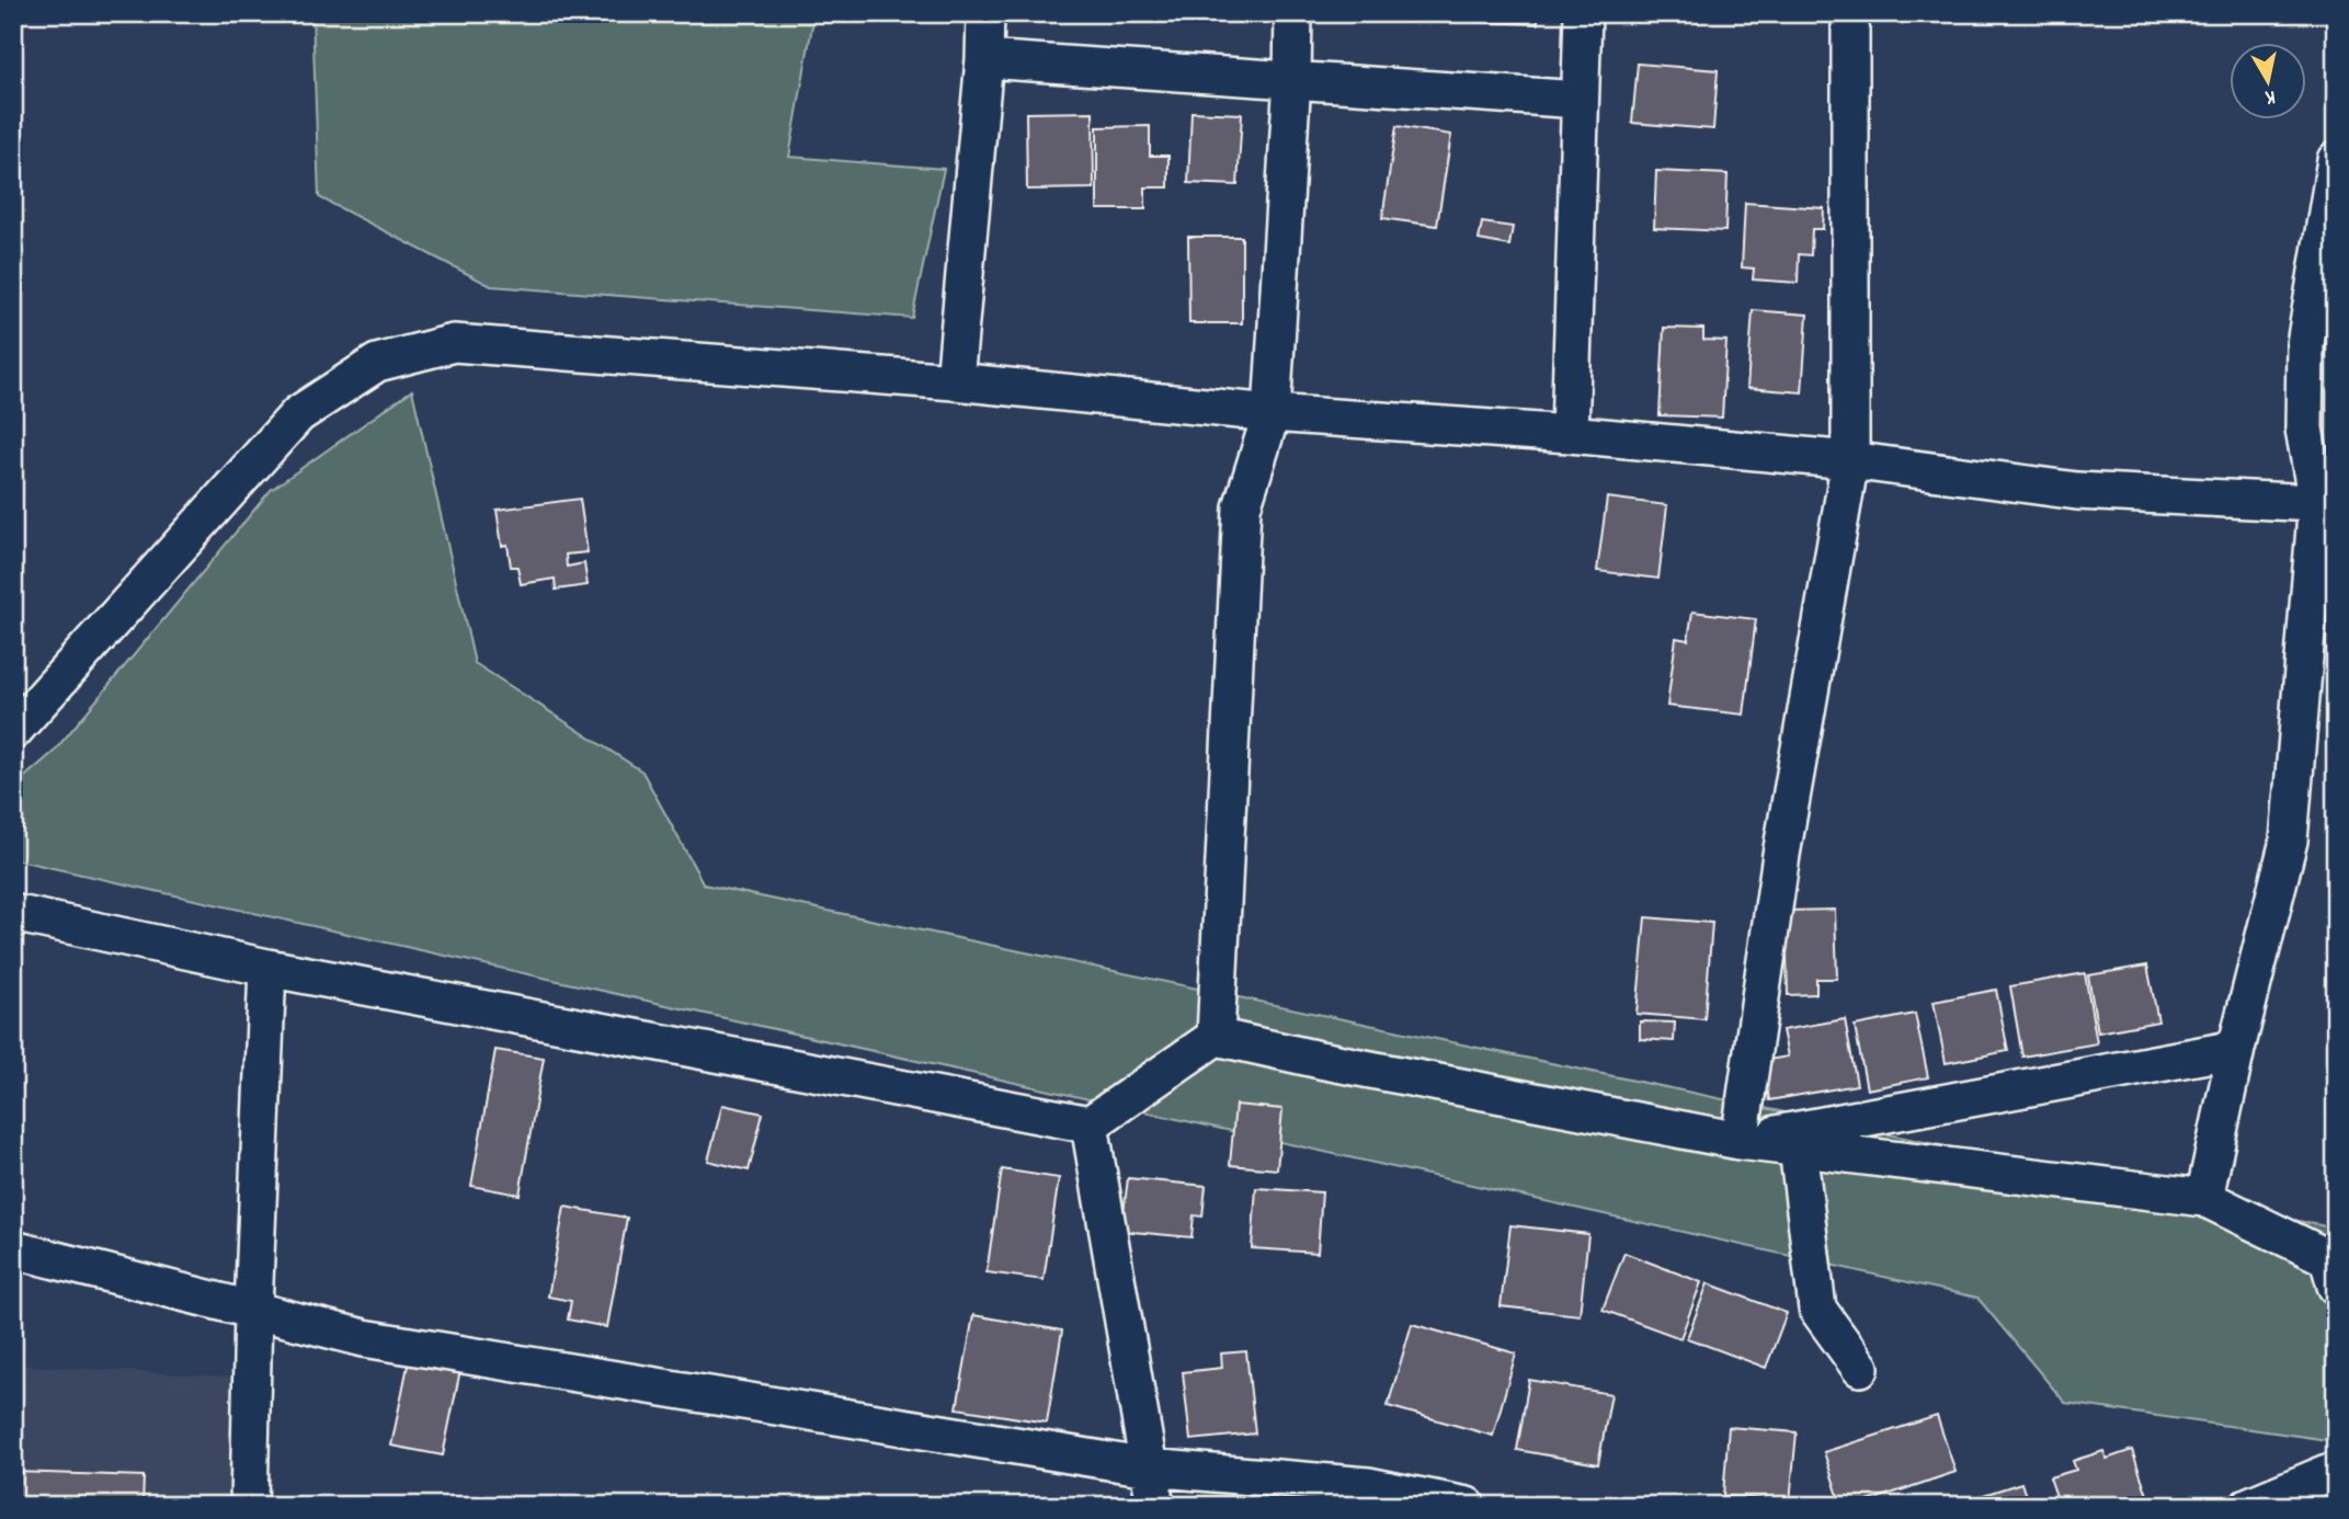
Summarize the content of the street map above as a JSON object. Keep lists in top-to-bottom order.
{
  "north": "bottom"
}
